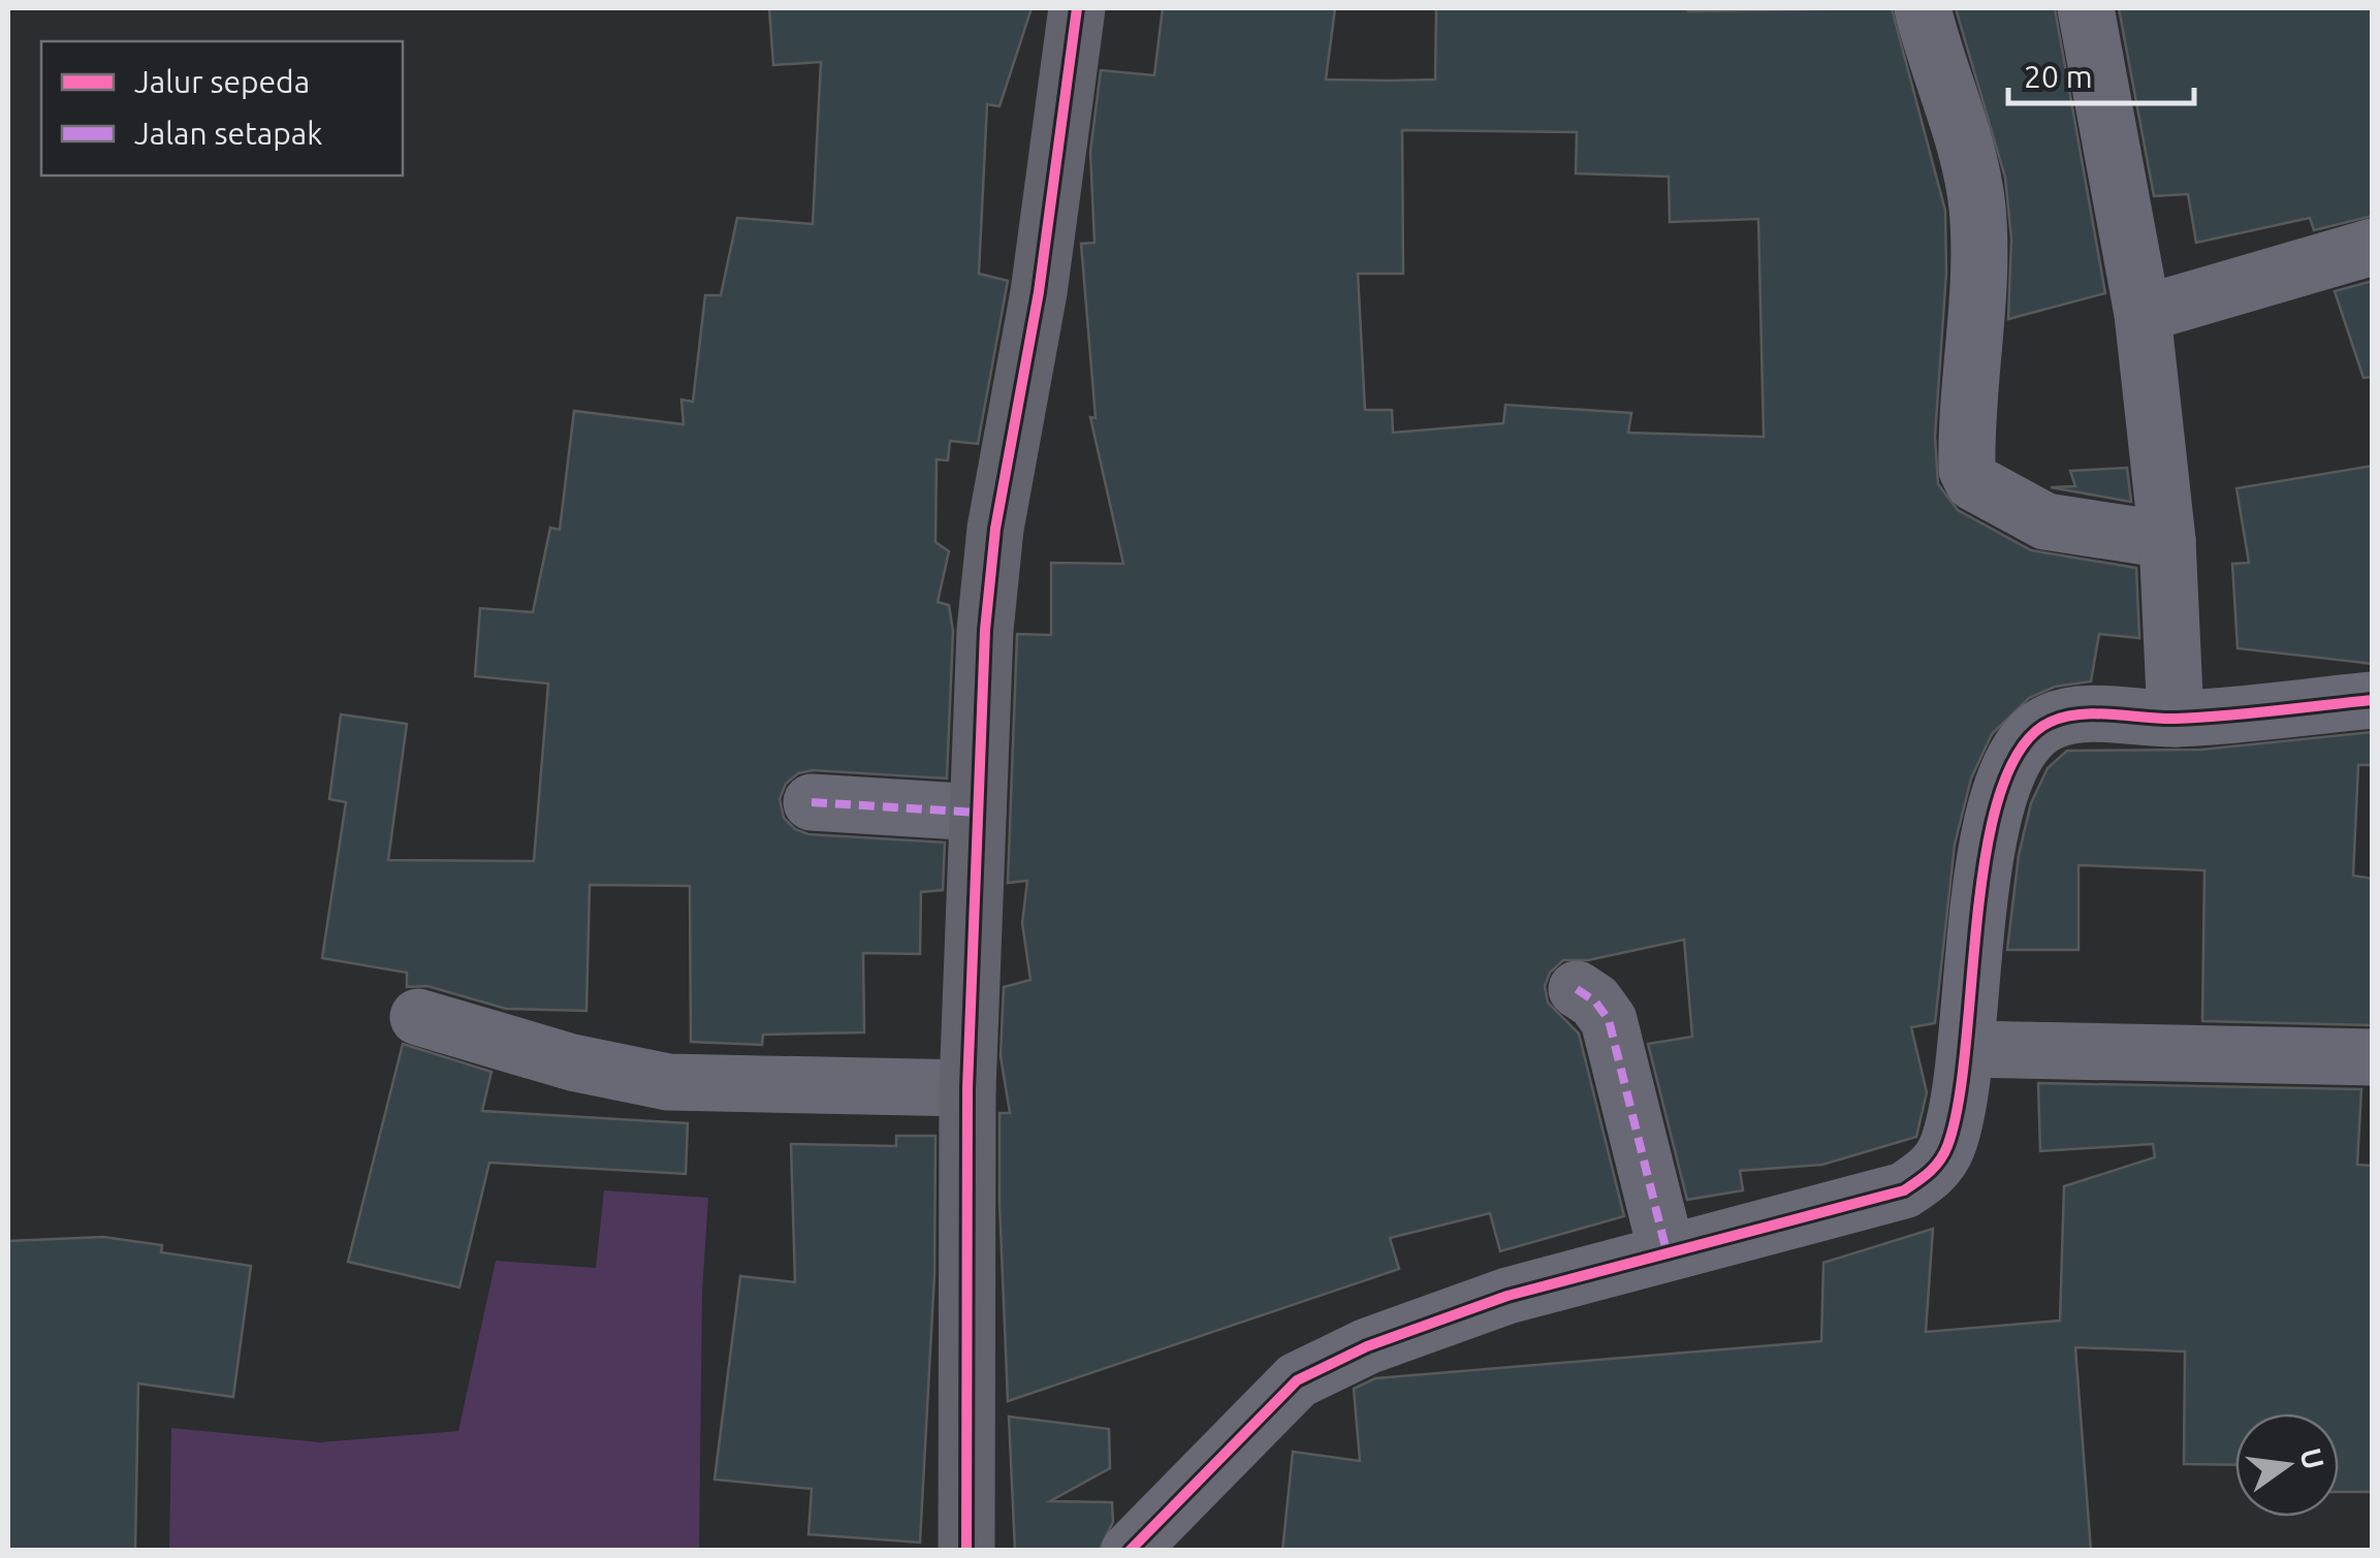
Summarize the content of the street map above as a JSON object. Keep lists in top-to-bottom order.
{
  "legend": ["Jalur sepeda", "Jalan setapak"],
  "scale_bar": "20 m",
  "north": "right"
}
